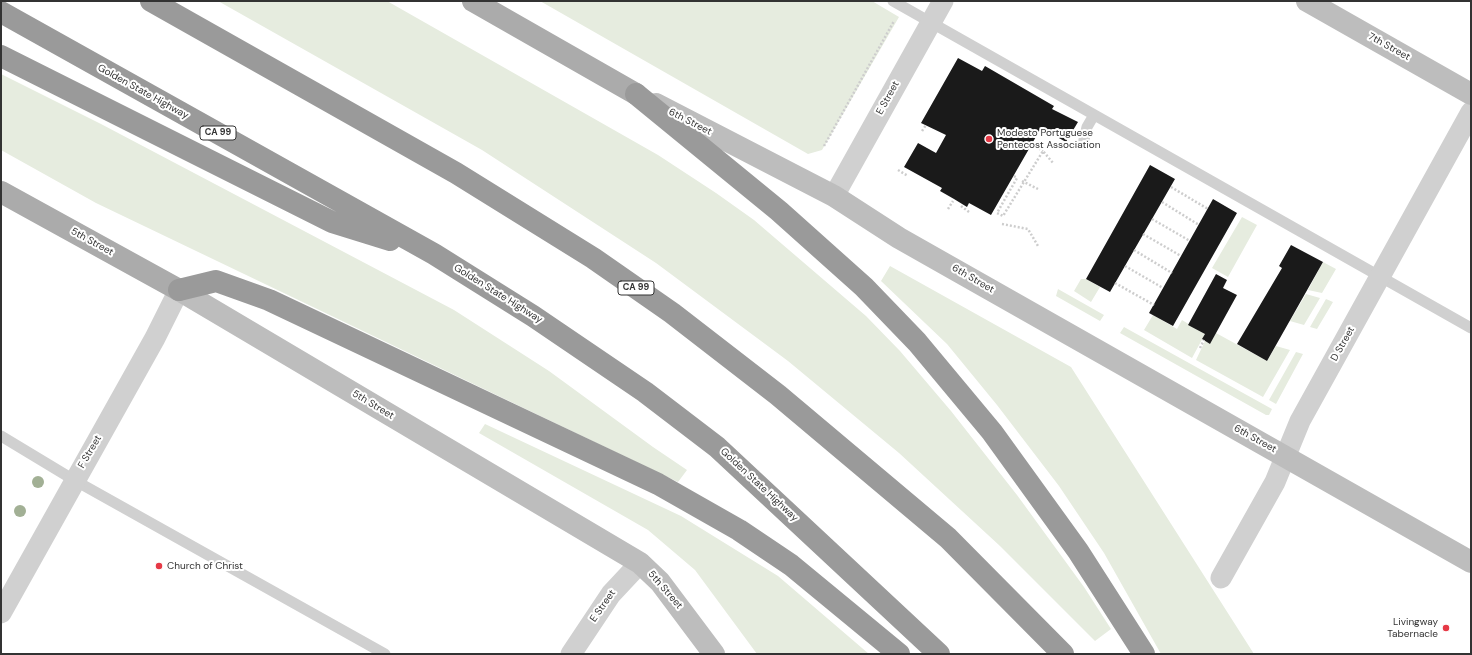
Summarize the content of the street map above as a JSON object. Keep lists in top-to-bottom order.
{
  "streets": {
    "highway": ["Golden State Highway", "CA 99"],
    "main road": ["6th Street", "5th Street"],
    "street": [
      "7th Street",
      "E Street",
      "D Street",
      "F Street"
    ]
  },
  "crossings": [
    ["E Street", "6th Street"],
    ["E Street", "5th Street"],
    ["6th Street", "D Street"],
    ["5th Street", "F Street"]
  ],
  "places": ["Modesto Portuguese Pentecost Association", "Church of Christ", "Livingway Tabernacle"]
}
